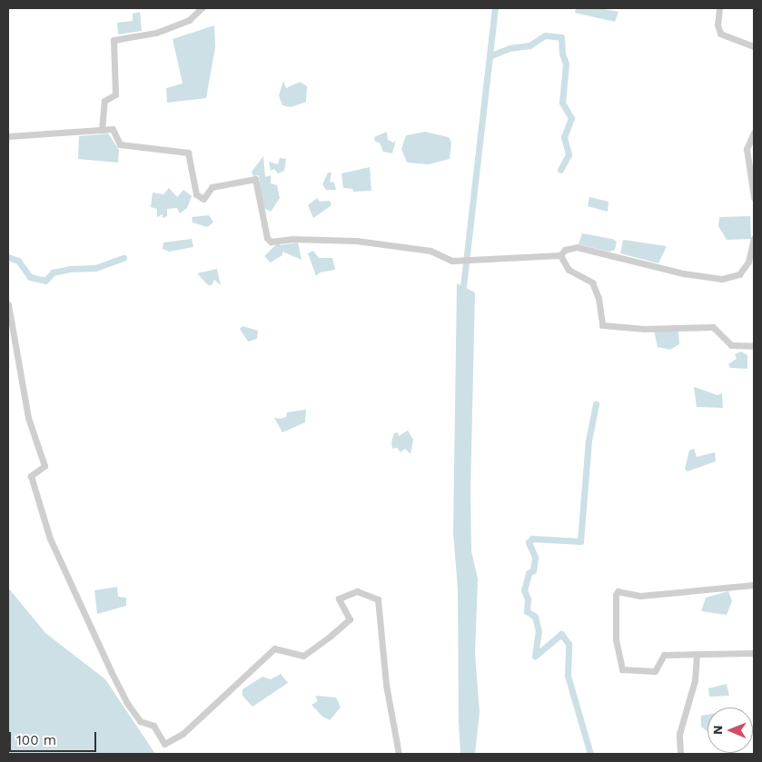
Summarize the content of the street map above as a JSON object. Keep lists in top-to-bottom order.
{
  "scale_bar": "100 m",
  "north": "left"
}
